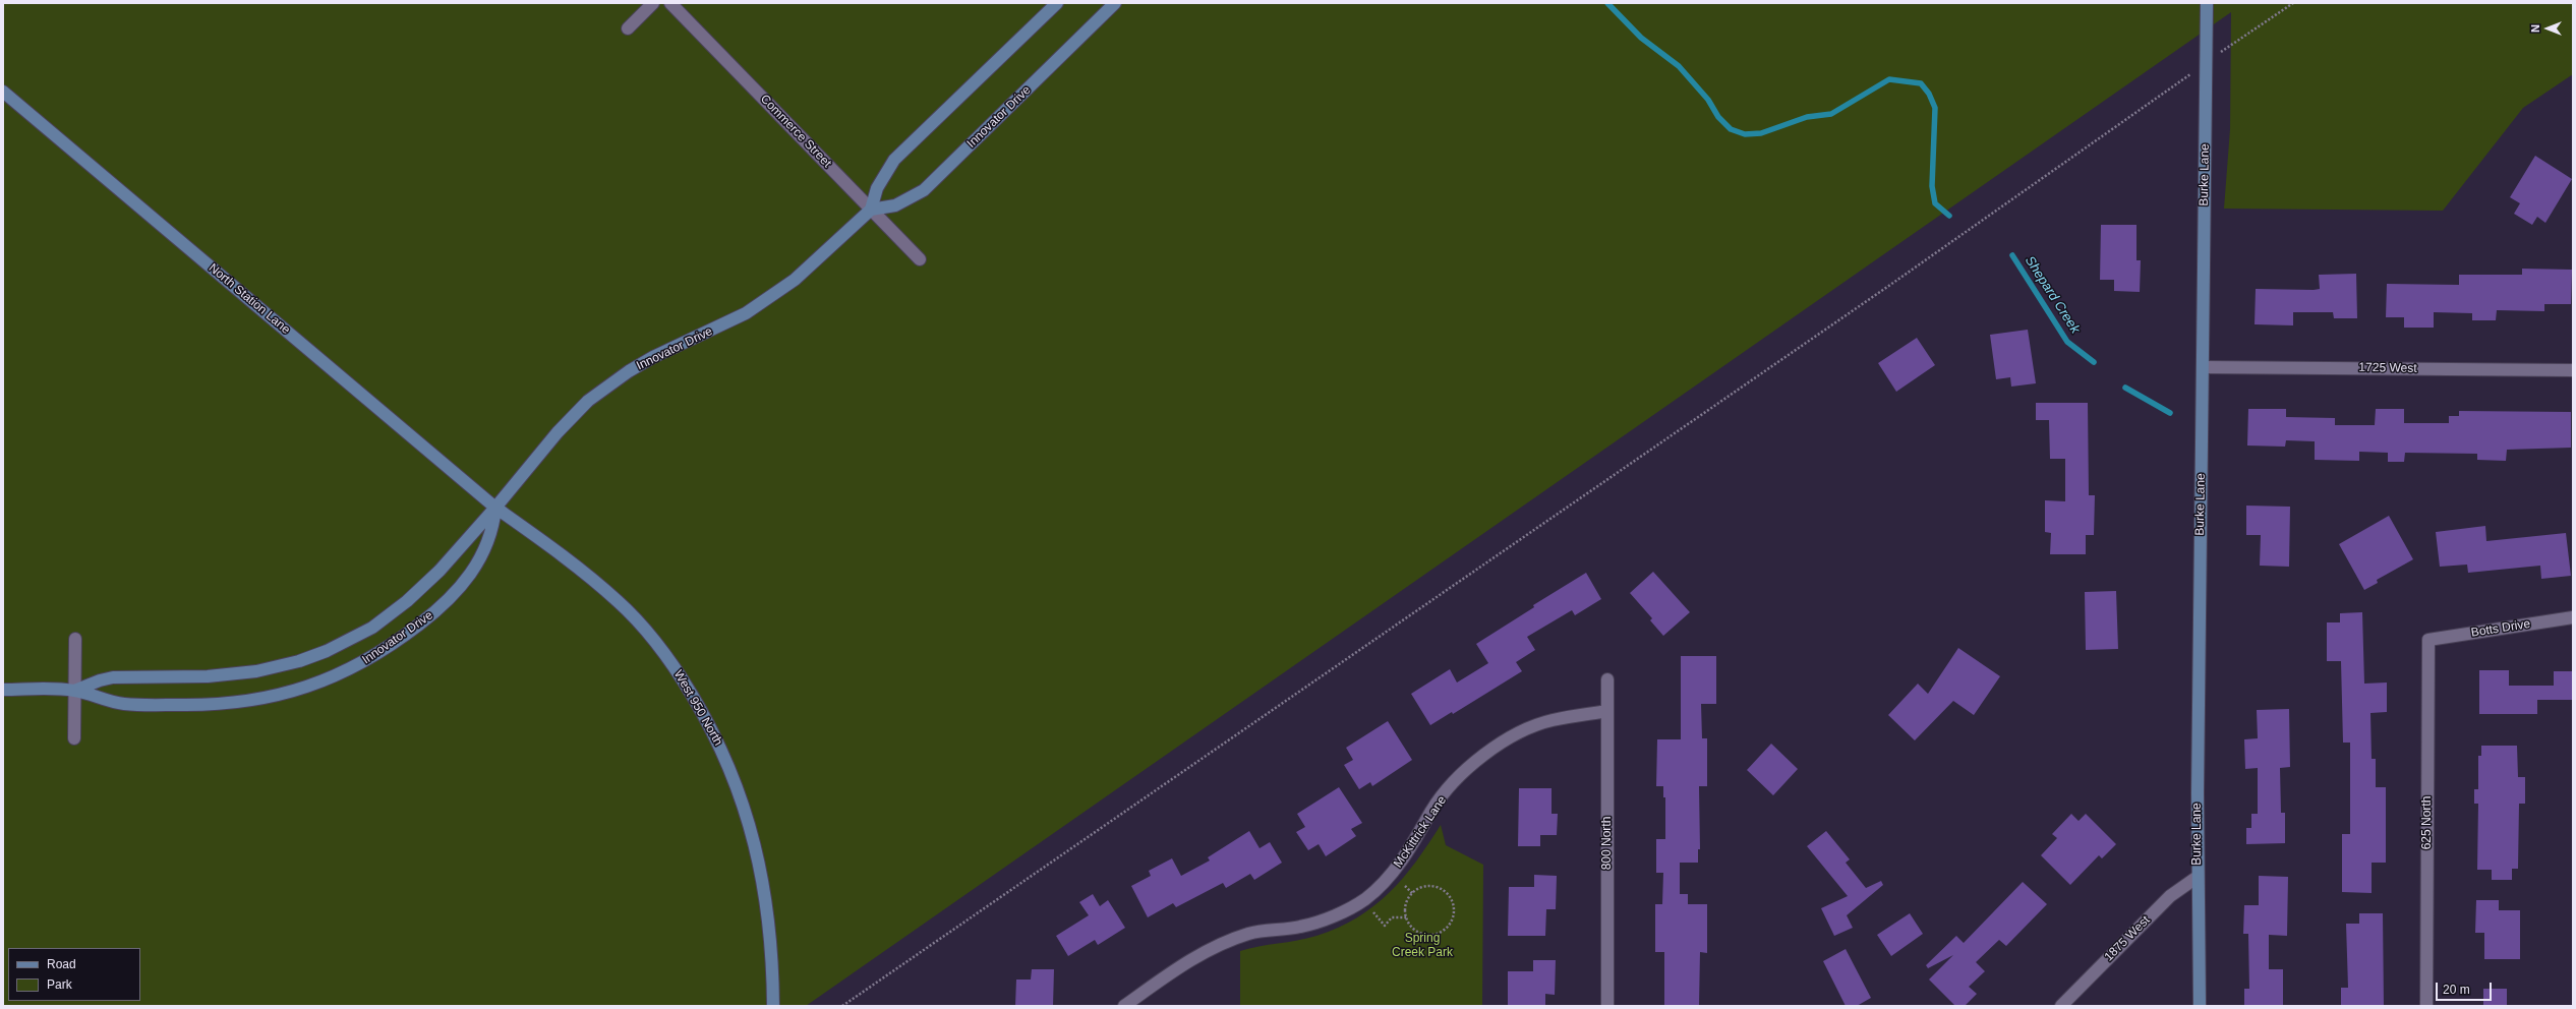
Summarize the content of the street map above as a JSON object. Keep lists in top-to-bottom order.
{
  "streets": {
    "main road": [
      "Innovator Drive",
      "Burke Lane",
      "North Station Lane",
      "West 950 North"
    ],
    "street": [
      "Commerce Street",
      "1725 West",
      "Botts Drive",
      "625 North",
      "McKittrick Lane",
      "800 North",
      "1875 West"
    ]
  },
  "crossings": [
    ["Innovator Drive", "Commerce Street"],
    ["Innovator Drive", "North Station Lane"],
    ["Innovator Drive", "West 950 North"],
    ["Burke Lane", "1725 West"],
    ["Burke Lane", "1875 West"],
    ["North Station Lane", "West 950 North"],
    ["Botts Drive", "625 North"],
    ["McKittrick Lane", "800 North"]
  ],
  "water": ["Shepard Creek"],
  "parks": ["Spring Creek Park"],
  "legend": ["Road", "Park"],
  "scale_bar": "20 m",
  "north": "left"
}
